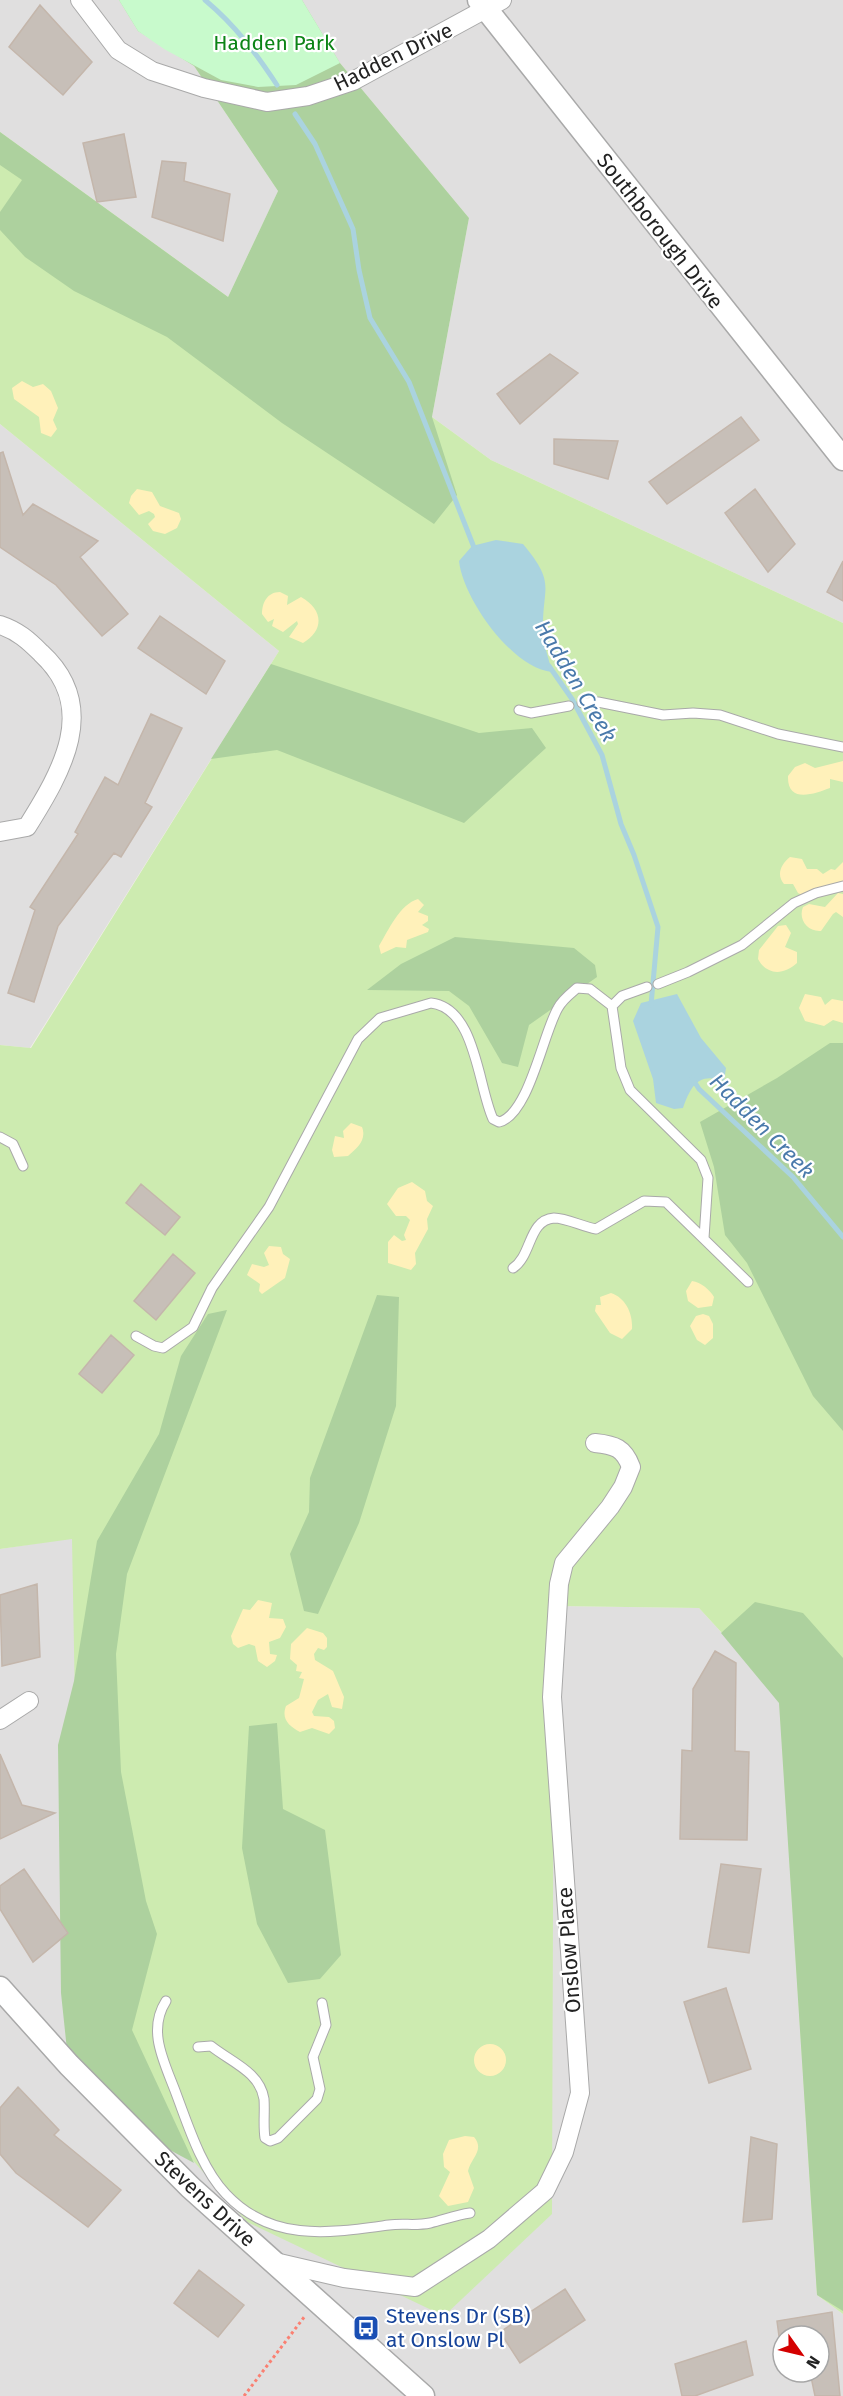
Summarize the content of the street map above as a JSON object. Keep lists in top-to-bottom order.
{
  "streets": {
    "street": [
      "Hadden Drive",
      "Southborough Drive",
      "Onslow Place",
      "Stevens Drive"
    ]
  },
  "crossings": [
    ["Hadden Drive", "Southborough Drive"],
    ["Onslow Place", "Stevens Drive"]
  ],
  "water": ["Hadden Creek"],
  "parks": ["Hadden Park"],
  "places": {
    "bus stop": ["Stevens Dr (SB) at Onslow Pl"]
  },
  "north": "bottom right"
}
